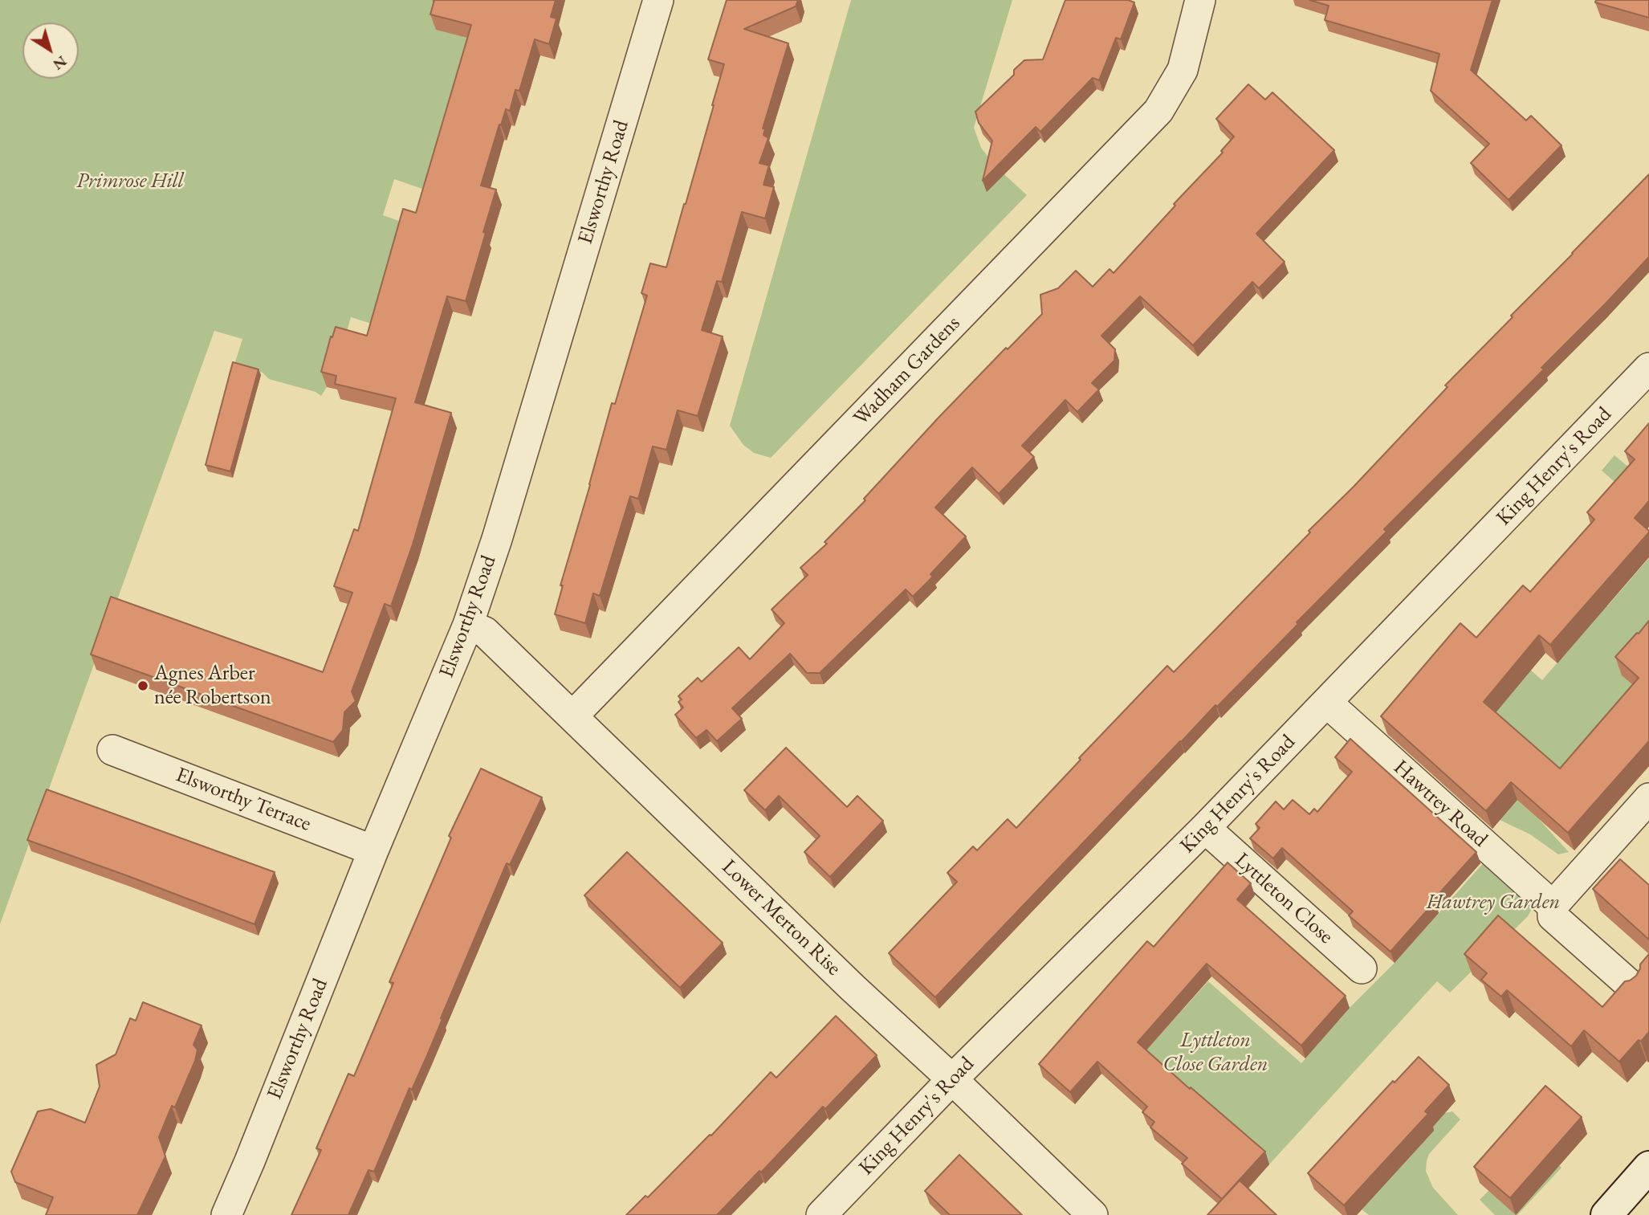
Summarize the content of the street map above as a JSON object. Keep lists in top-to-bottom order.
{
  "streets": {
    "street": [
      "Elsworthy Road",
      "Wadham Gardens",
      "King Henry's Road",
      "Elsworthy Terrace",
      "Hawtrey Road",
      "Lyttleton Close",
      "Lower Merton Rise"
    ]
  },
  "crossings": [
    ["Elsworthy Road", "Elsworthy Terrace"],
    ["Elsworthy Road", "Lower Merton Rise"],
    ["Wadham Gardens", "Lower Merton Rise"],
    ["King Henry's Road", "Hawtrey Road"],
    ["King Henry's Road", "Lyttleton Close"],
    ["King Henry's Road", "Lower Merton Rise"]
  ],
  "parks": ["Primrose Hill", "Hawtrey Garden", "Lyttleton Close Garden"],
  "places": ["Agnes Arber née Robertson"],
  "north": "bottom right"
}
